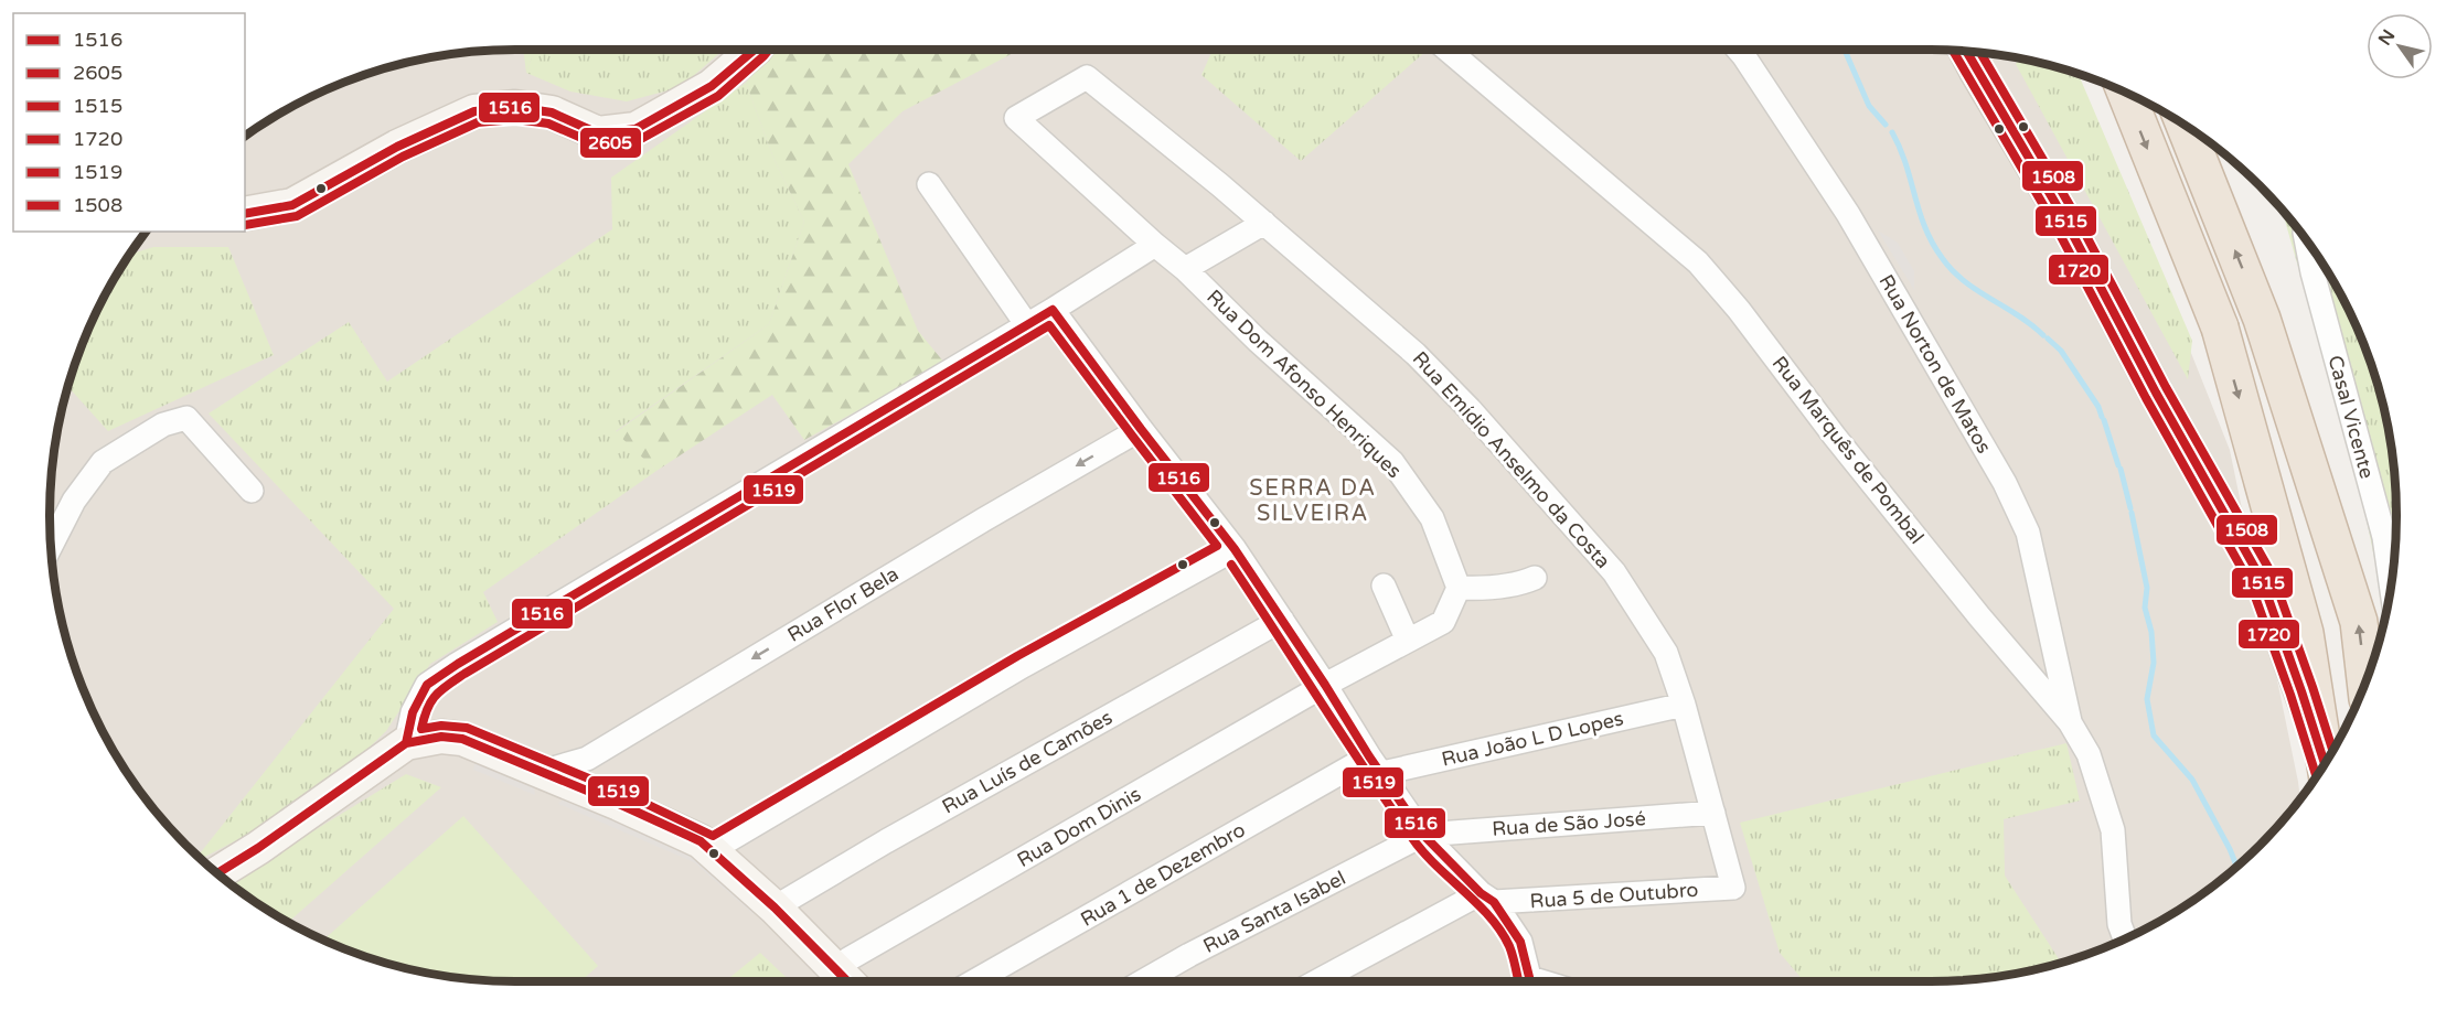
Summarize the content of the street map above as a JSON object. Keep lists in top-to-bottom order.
{
  "streets": {
    "street": [
      "Rua Norton de Matos",
      "Rua Dom Afonso Henriques",
      "Casal Vicente",
      "Rua Marquês de Pombal",
      "Rua Emídio Anselmo da Costa",
      "Rua Flor Bela",
      "Rua João L D Lopes",
      "Rua Luís de Camões",
      "Rua de São José",
      "Rua Dom Dinis",
      "Rua 1 de Dezembro",
      "Rua 5 de Outubro",
      "Rua Santa Isabel"
    ]
  },
  "crossings": [
    ["Rua Norton de Matos", "Rua Marquês de Pombal"],
    ["Rua Dom Afonso Henriques", "Rua Emídio Anselmo da Costa"],
    ["Rua Emídio Anselmo da Costa", "Rua João L D Lopes"],
    ["Rua Emídio Anselmo da Costa", "Rua de São José"],
    ["Rua Emídio Anselmo da Costa", "Rua 5 de Outubro"],
    ["Rua João L D Lopes", "Rua 1 de Dezembro"],
    ["Rua de São José", "Rua Santa Isabel"]
  ],
  "districts": ["SERRA DA SILVEIRA"],
  "lines": [
    "transit line 1516",
    "transit line 2605",
    "transit line 1720",
    "transit line 1515",
    "transit line 1508",
    "transit line 1519"
  ],
  "legend": [
    "1516",
    "2605",
    "1515",
    "1720",
    "1519",
    "1508"
  ],
  "north": "top left"
}
